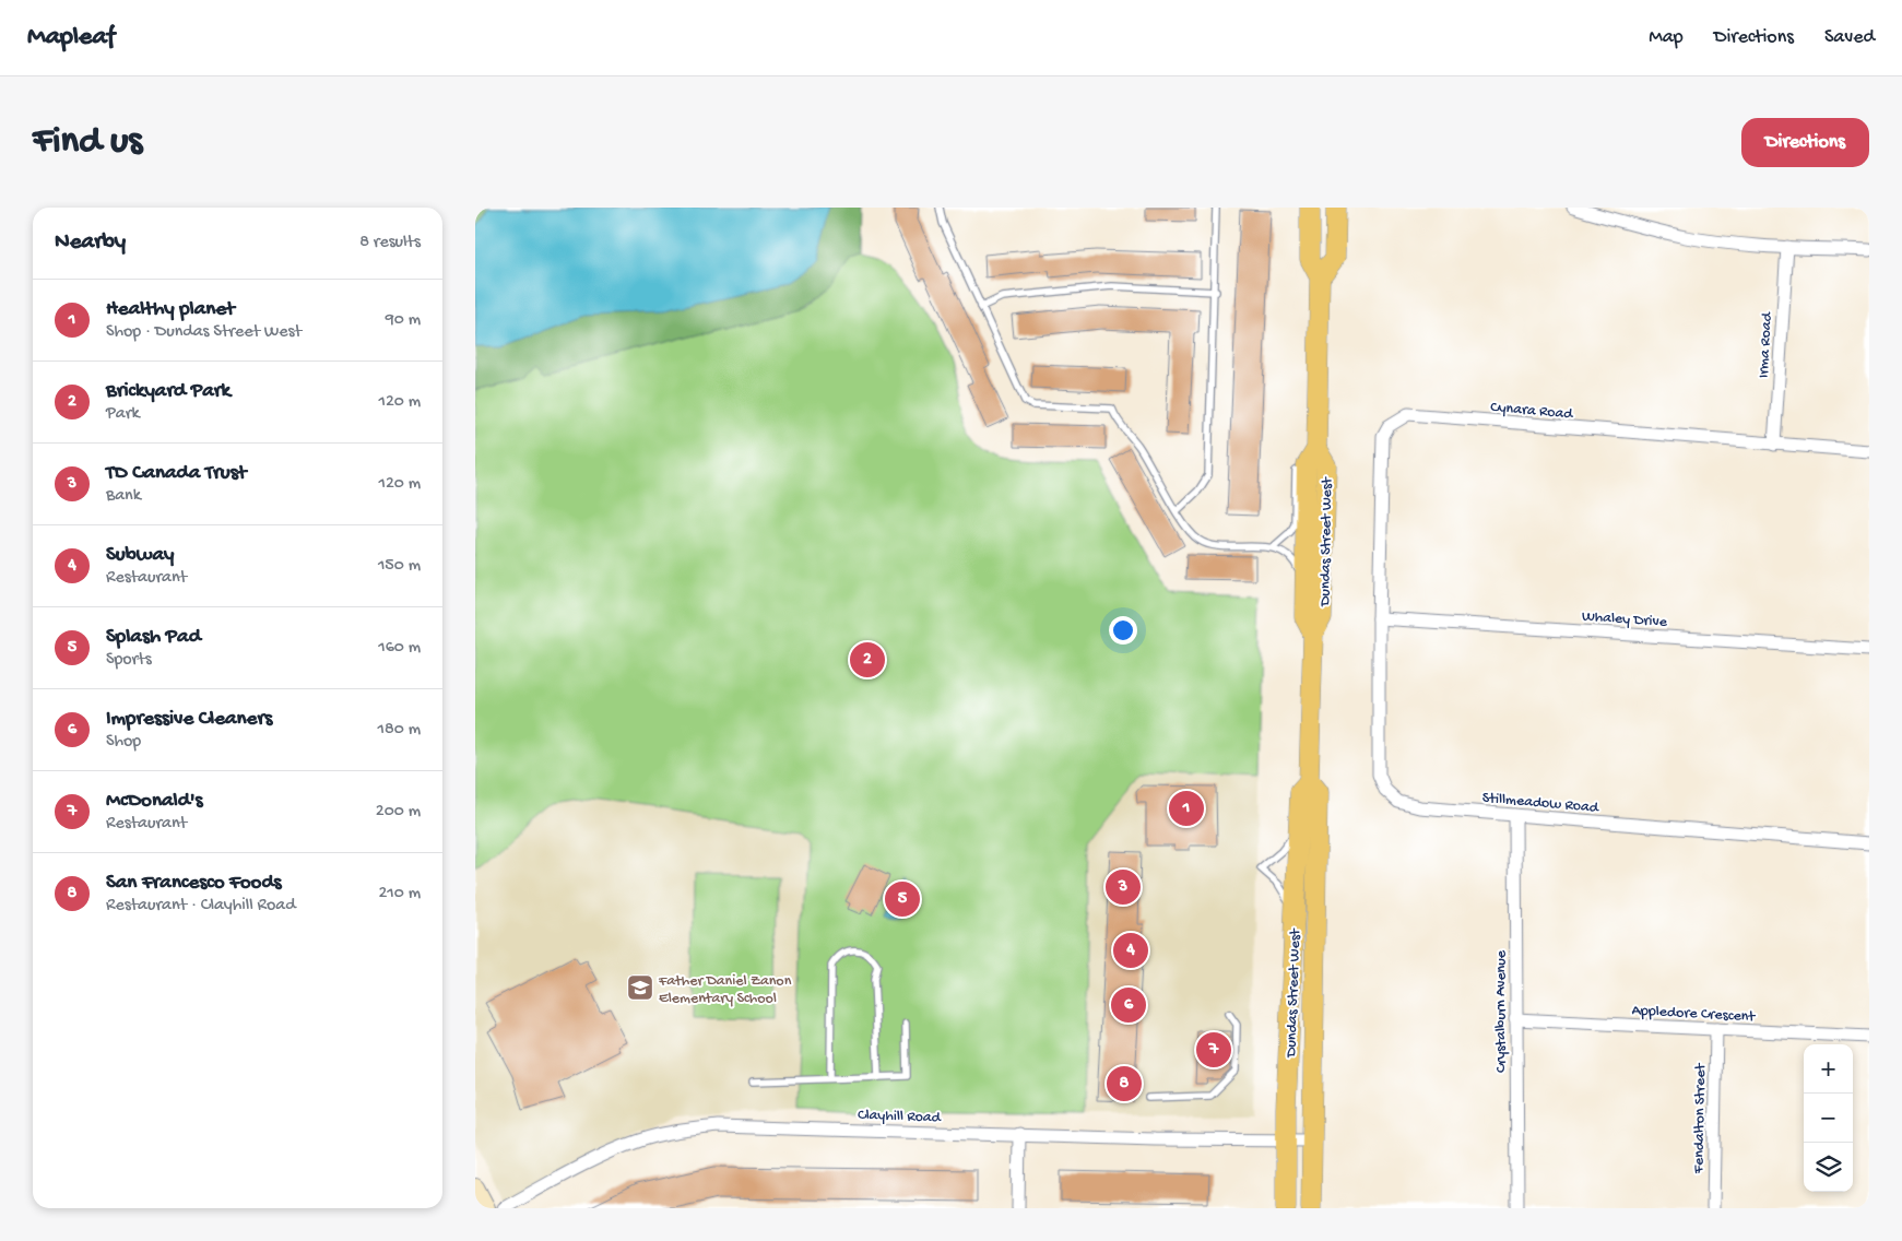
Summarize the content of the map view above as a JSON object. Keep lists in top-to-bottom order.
{
  "streets": {
    "main road": ["Dundas Street West"],
    "street": [
      "Irma Road",
      "Cynara Road",
      "Whaley Drive",
      "Stillmeadow Road",
      "Crystalburn Avenue",
      "Appledore Crescent",
      "Clayhill Road",
      "Fendalton Street"
    ]
  },
  "crossings": [
    ["Irma Road", "Cynara Road"],
    ["Cynara Road", "Whaley Drive"],
    ["Cynara Road", "Stillmeadow Road"],
    ["Dundas Street West", "Clayhill Road"],
    ["Whaley Drive", "Stillmeadow Road"],
    ["Stillmeadow Road", "Crystalburn Avenue"],
    ["Crystalburn Avenue", "Appledore Crescent"],
    ["Appledore Crescent", "Fendalton Street"]
  ],
  "places": {
    "school or university": ["Father Daniel Zanon Elementary School"]
  },
  "page": {
    "header": "Mapleaf",
    "nav": ["Map", "Directions", "Saved"],
    "buttons": "Directions",
    "title": "Find us",
    "heading": ["Nearby", "8 results"],
    "list": [
      {
        "mark": "1",
        "name": "Healthy planet",
        "note": "Shop · Dundas Street West",
        "value": "90 m"
      },
      {
        "mark": "2",
        "name": "Brickyard Park",
        "note": "Park",
        "value": "120 m"
      },
      {
        "mark": "3",
        "name": "TD Canada Trust",
        "note": "Bank",
        "value": "120 m"
      },
      {
        "mark": "4",
        "name": "Subway",
        "note": "Restaurant",
        "value": "150 m"
      },
      {
        "mark": "5",
        "name": "Splash Pad",
        "note": "Sports",
        "value": "160 m"
      },
      {
        "mark": "6",
        "name": "Impressive Cleaners",
        "note": "Shop",
        "value": "180 m"
      },
      {
        "mark": "7",
        "name": "McDonald's",
        "note": "Restaurant",
        "value": "200 m"
      },
      {
        "mark": "8",
        "name": "San Francesco Foods",
        "note": "Restaurant · Clayhill Road",
        "value": "210 m"
      }
    ],
    "pins": [
      "2",
      "1",
      "3",
      "5",
      "4",
      "6",
      "7",
      "8"
    ],
    "map_buttons": ["+", "−"]
  }
}
